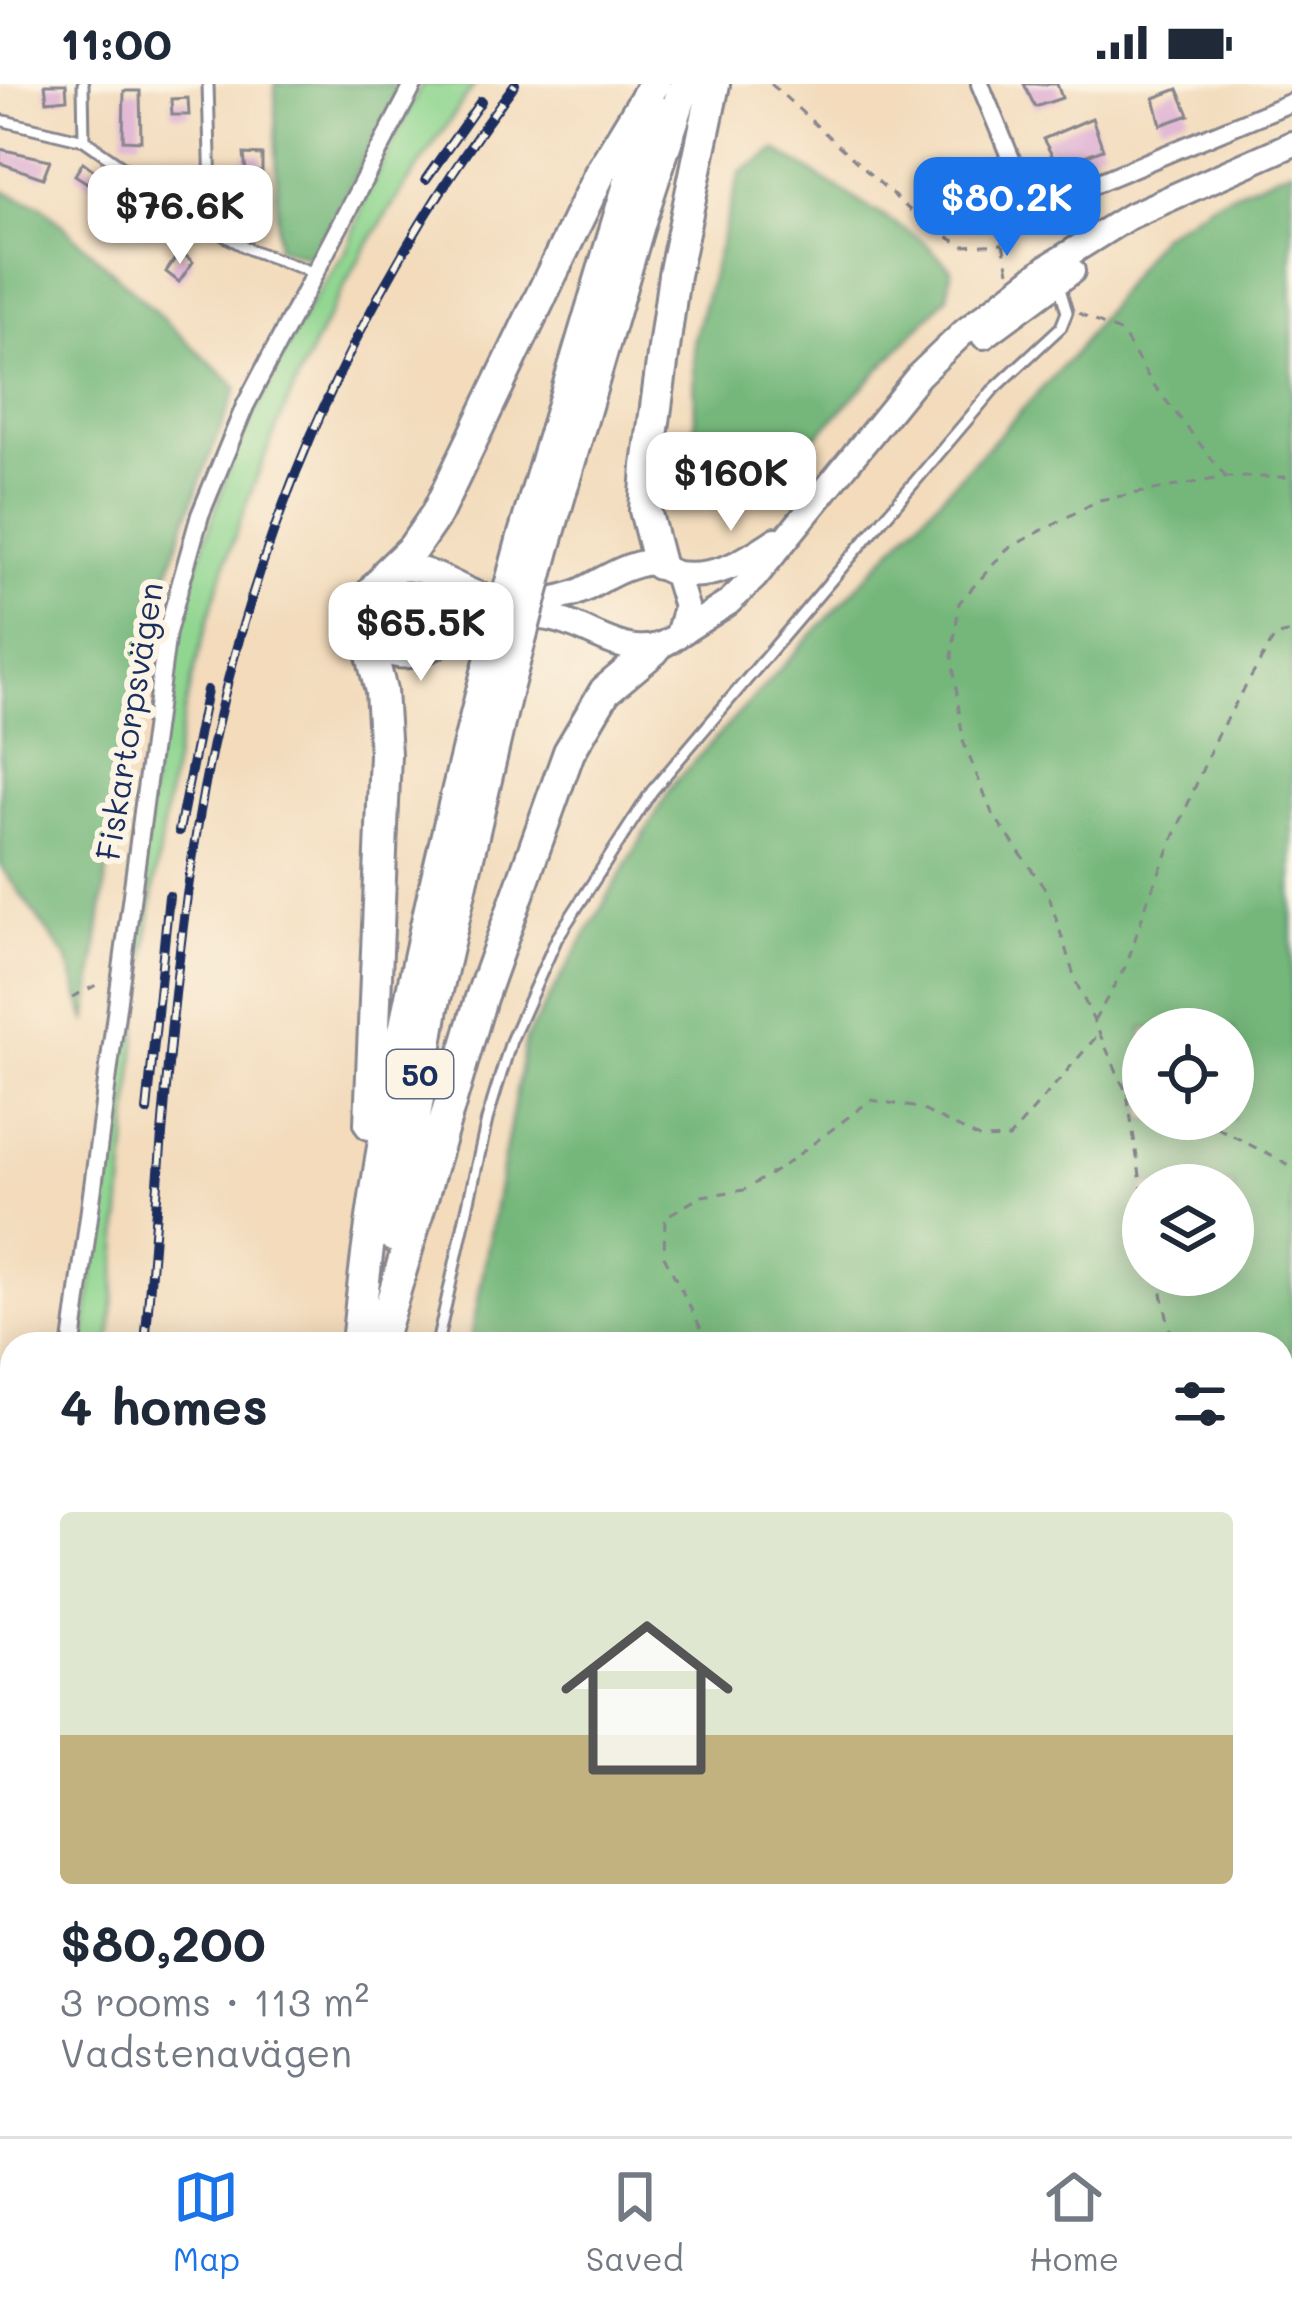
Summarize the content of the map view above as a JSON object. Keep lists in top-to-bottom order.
{
  "streets": {
    "highway": ["50"],
    "street": ["Fiskartorpsvägen"]
  },
  "page": {
    "status": "11:00",
    "price": [
      "$80.2K",
      "$76.6K",
      "$160K",
      "$65.5K"
    ],
    "heading": "4 homes",
    "list": [
      {
        "name": "$80,200",
        "note": "3 rooms · 113 m² · Vadstenavägen"
      }
    ],
    "tabs": ["Map", "Saved", "Home"]
  }
}
